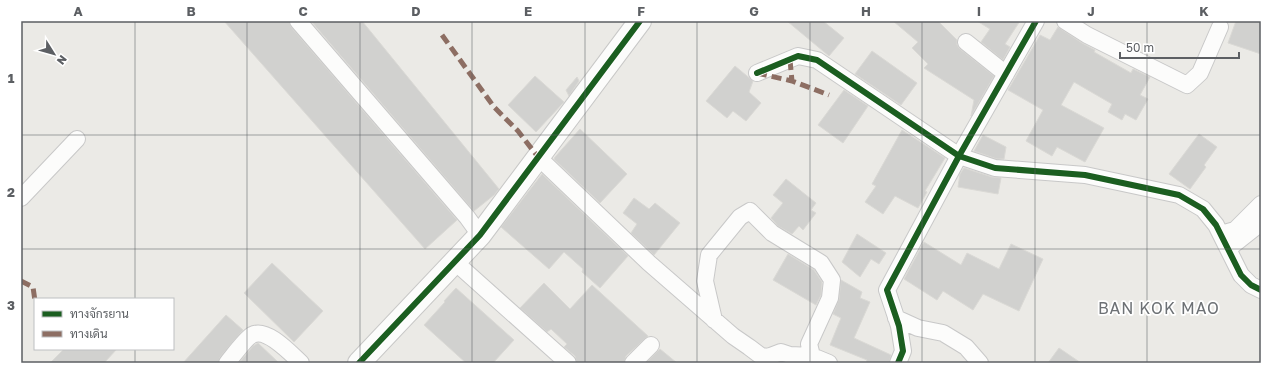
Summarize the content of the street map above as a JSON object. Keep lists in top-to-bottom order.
{
  "districts": ["BAN KOK MAO"],
  "legend": ["ทางจักรยาน", "ทางเดิน"],
  "scale_bar": "50 m",
  "north": "bottom right",
  "grid": {
    "columns": [
      "A",
      "B",
      "C",
      "D",
      "E",
      "F",
      "G",
      "H",
      "I",
      "J",
      "K"
    ],
    "rows": ["1", "2", "3"]
  }
}
